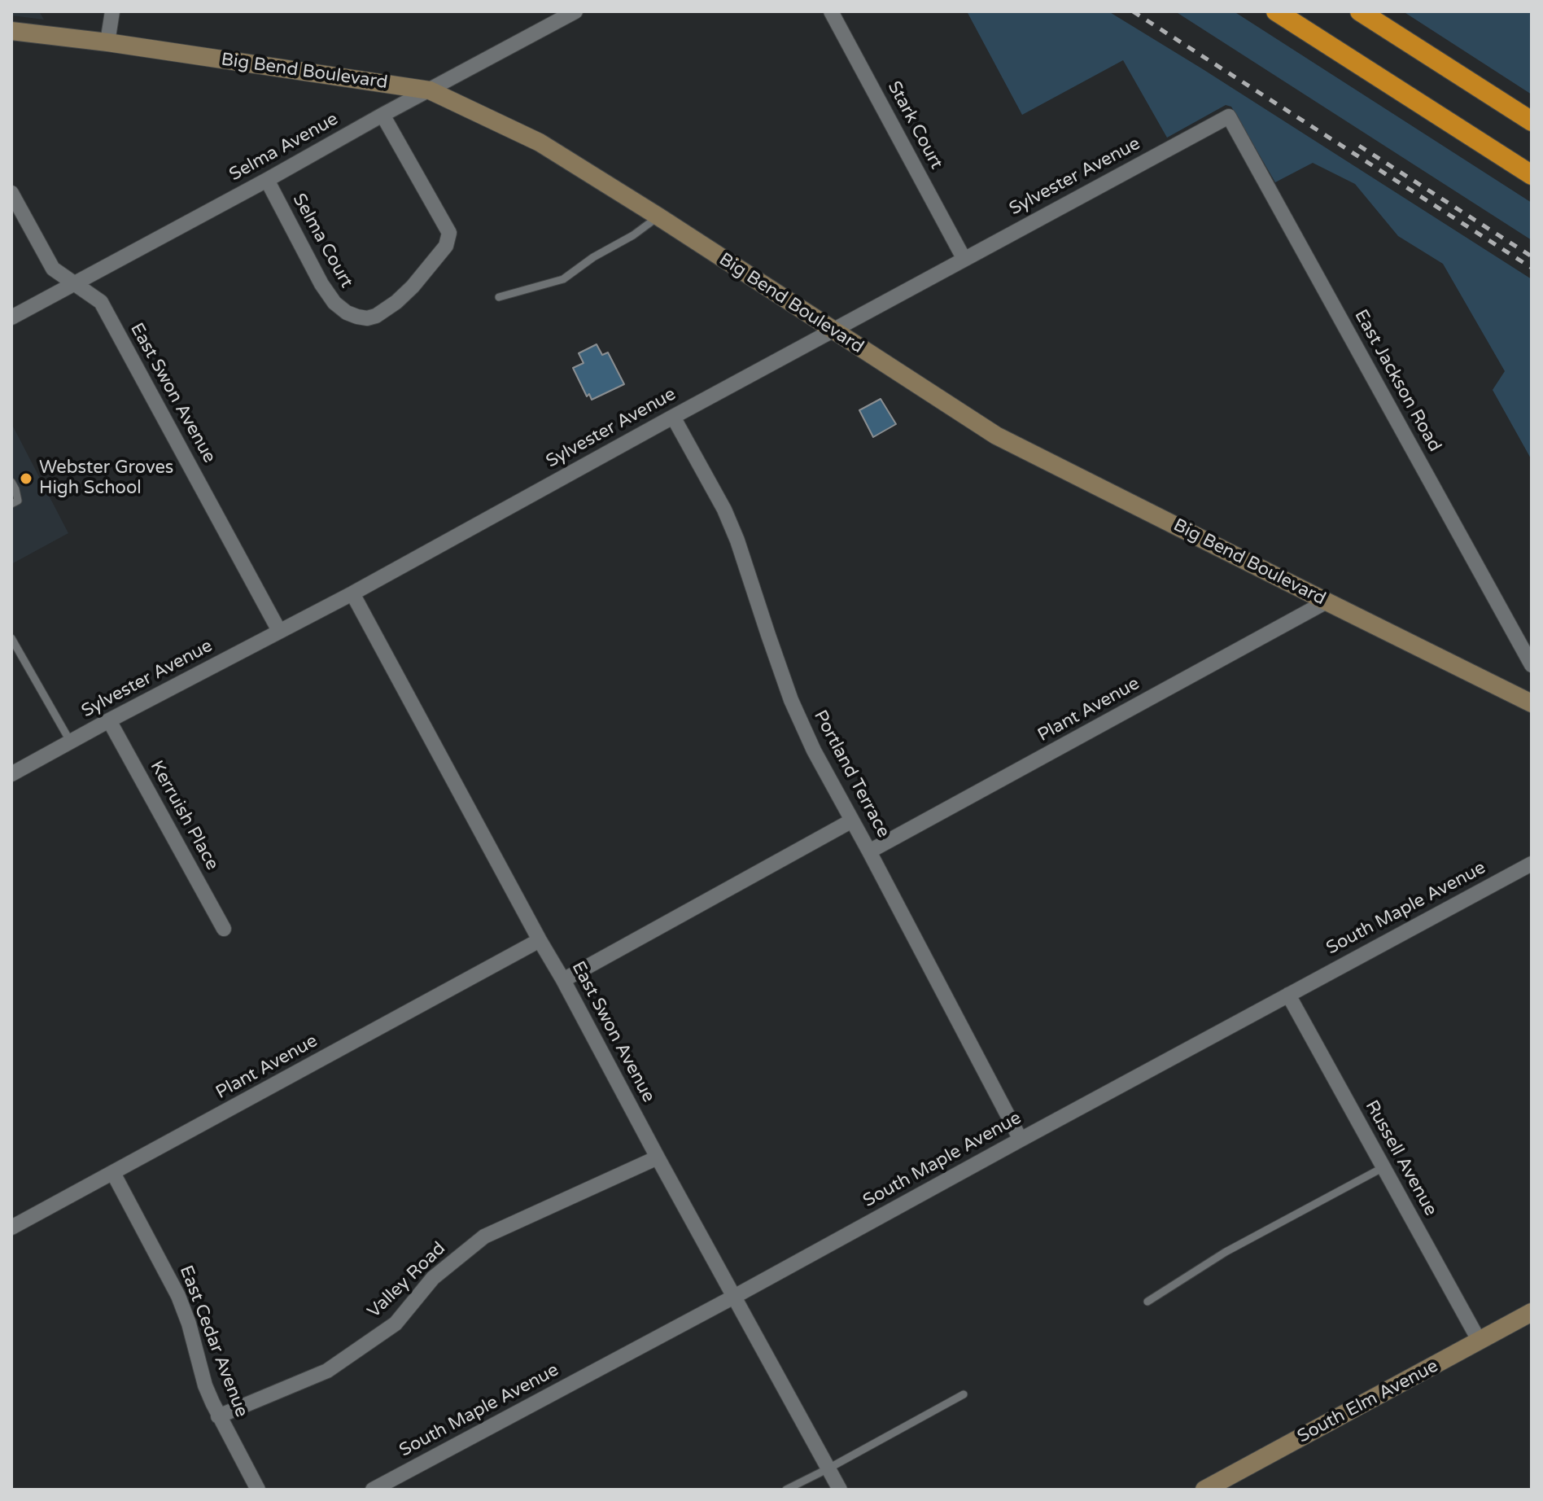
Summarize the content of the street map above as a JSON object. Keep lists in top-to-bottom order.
{
  "streets": {
    "main road": ["Big Bend Boulevard", "South Elm Avenue"],
    "street": [
      "Stark Court",
      "Selma Avenue",
      "Sylvester Avenue",
      "Selma Court",
      "East Jackson Road",
      "East Swon Avenue",
      "Plant Avenue",
      "Portland Terrace",
      "Kerruish Place",
      "South Maple Avenue",
      "Russell Avenue",
      "Valley Road",
      "East Cedar Avenue"
    ]
  },
  "crossings": [
    ["Big Bend Boulevard", "Selma Avenue"],
    ["Big Bend Boulevard", "Sylvester Avenue"],
    ["Big Bend Boulevard", "Plant Avenue"],
    ["Stark Court", "Sylvester Avenue"],
    ["Selma Avenue", "Selma Court"],
    ["Selma Avenue", "East Swon Avenue"],
    ["Sylvester Avenue", "East Jackson Road"],
    ["Sylvester Avenue", "East Swon Avenue"],
    ["Sylvester Avenue", "Portland Terrace"],
    ["Sylvester Avenue", "Kerruish Place"],
    ["East Swon Avenue", "Plant Avenue"],
    ["East Swon Avenue", "South Maple Avenue"],
    ["East Swon Avenue", "Valley Road"],
    ["Plant Avenue", "Portland Terrace"],
    ["Plant Avenue", "East Cedar Avenue"],
    ["Portland Terrace", "South Maple Avenue"],
    ["South Maple Avenue", "Russell Avenue"],
    ["Russell Avenue", "South Elm Avenue"],
    ["Valley Road", "East Cedar Avenue"]
  ],
  "places": ["Webster Groves High School"]
}
